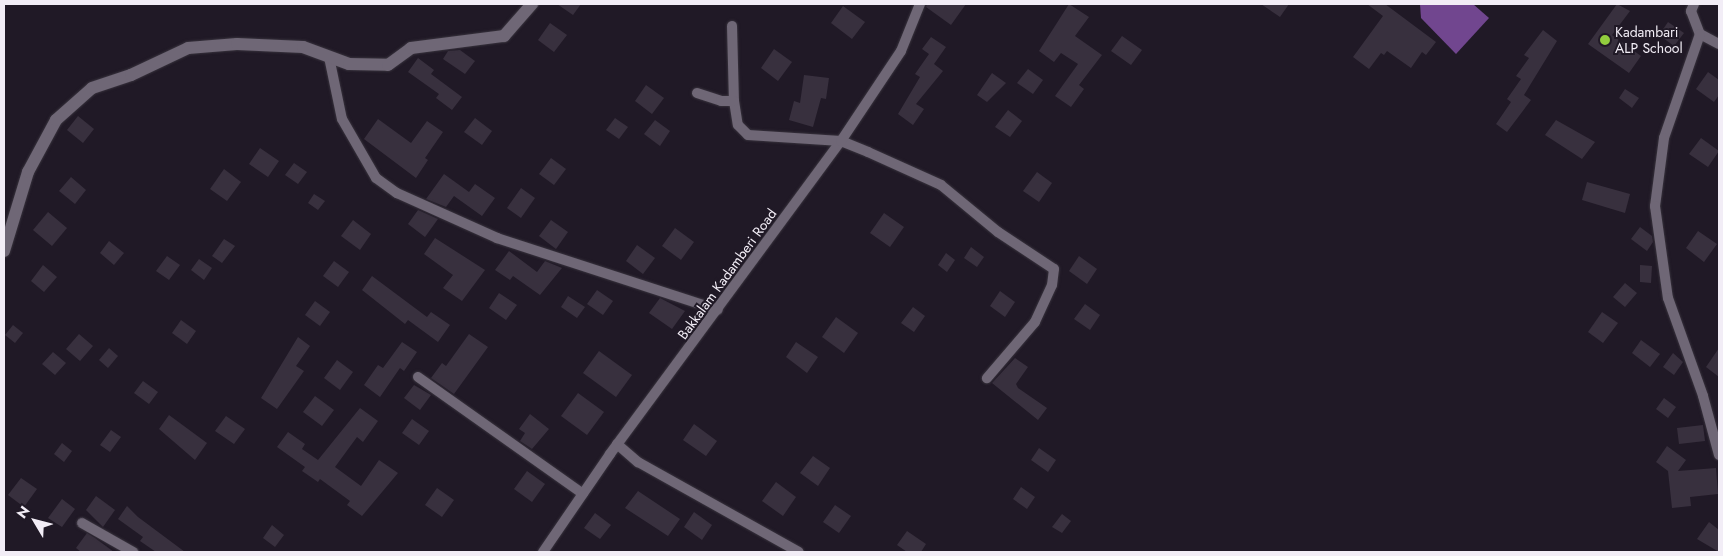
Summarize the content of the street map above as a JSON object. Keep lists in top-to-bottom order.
{
  "streets": {
    "street": ["Bakkalam Kadamberi Road"]
  },
  "places": ["Kadambari ALP School"],
  "north": "top left"
}
